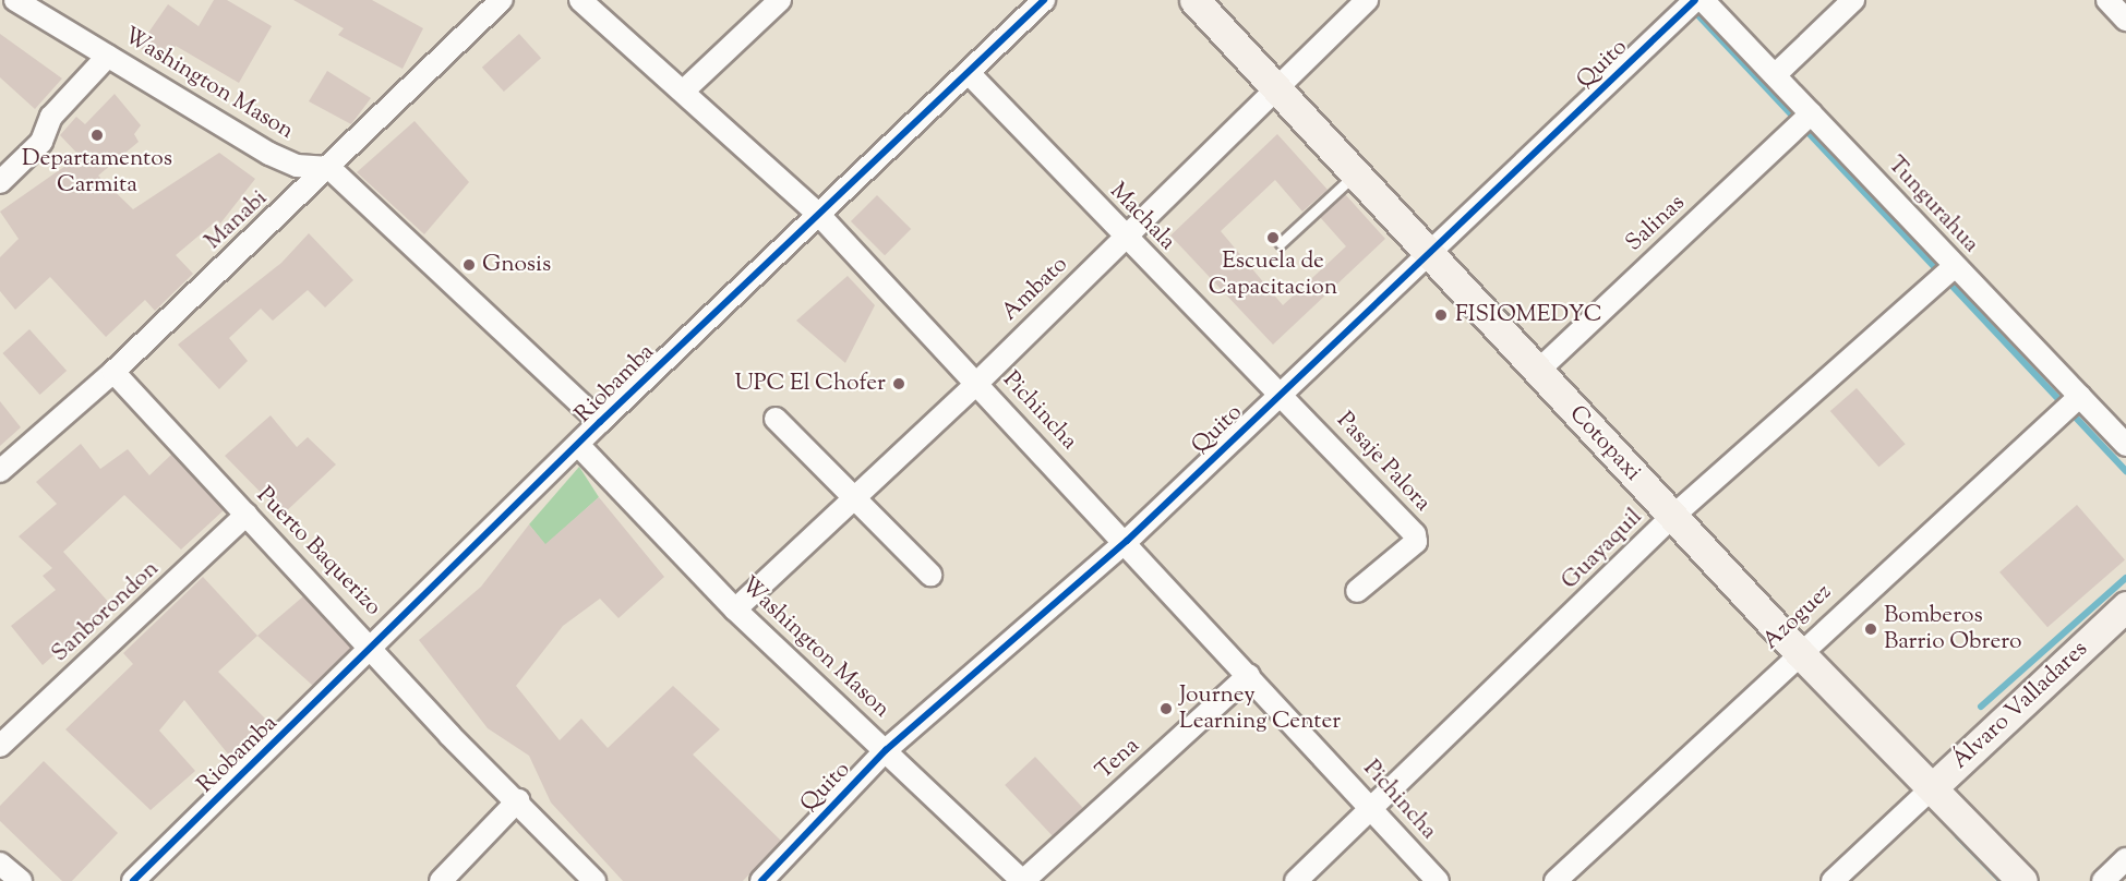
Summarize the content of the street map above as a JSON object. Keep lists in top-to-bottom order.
{
  "streets": {
    "street": [
      "Quito",
      "Washington Mason",
      "Tungurahua",
      "Machala",
      "Manabi",
      "Salinas",
      "Ambato",
      "Riobamba",
      "Pichincha",
      "Cotopaxi",
      "Pasaje Palora",
      "Guayaquil",
      "Puerto Baquerizo",
      "Sanborondon",
      "Azoguez",
      "Álvaro Valladares",
      "Tena"
    ]
  },
  "crossings": [
    ["Quito", "Washington Mason"],
    ["Quito", "Machala"],
    ["Quito", "Pichincha"],
    ["Quito", "Cotopaxi"],
    ["Quito", "Pasaje Palora"],
    ["Washington Mason", "Manabi"],
    ["Washington Mason", "Ambato"],
    ["Washington Mason", "Riobamba"],
    ["Washington Mason", "Tena"],
    ["Tungurahua", "Salinas"],
    ["Tungurahua", "Guayaquil"],
    ["Tungurahua", "Azoguez"],
    ["Machala", "Ambato"],
    ["Machala", "Riobamba"],
    ["Machala", "Pasaje Palora"],
    ["Manabi", "Puerto Baquerizo"],
    ["Salinas", "Cotopaxi"],
    ["Ambato", "Pichincha"],
    ["Ambato", "Cotopaxi"],
    ["Riobamba", "Pichincha"],
    ["Riobamba", "Puerto Baquerizo"],
    ["Pichincha", "Guayaquil"],
    ["Pichincha", "Tena"],
    ["Cotopaxi", "Guayaquil"],
    ["Cotopaxi", "Azoguez"],
    ["Cotopaxi", "Álvaro Valladares"],
    ["Puerto Baquerizo", "Sanborondon"]
  ],
  "places": [
    "Departamentos Carmita",
    "Escuela de Capacitacion",
    "Gnosis",
    "FISIOMEDYC",
    "UPC El Chofer",
    "Bomberos Barrio Obrero",
    "Journey Learning Center"
  ]
}
